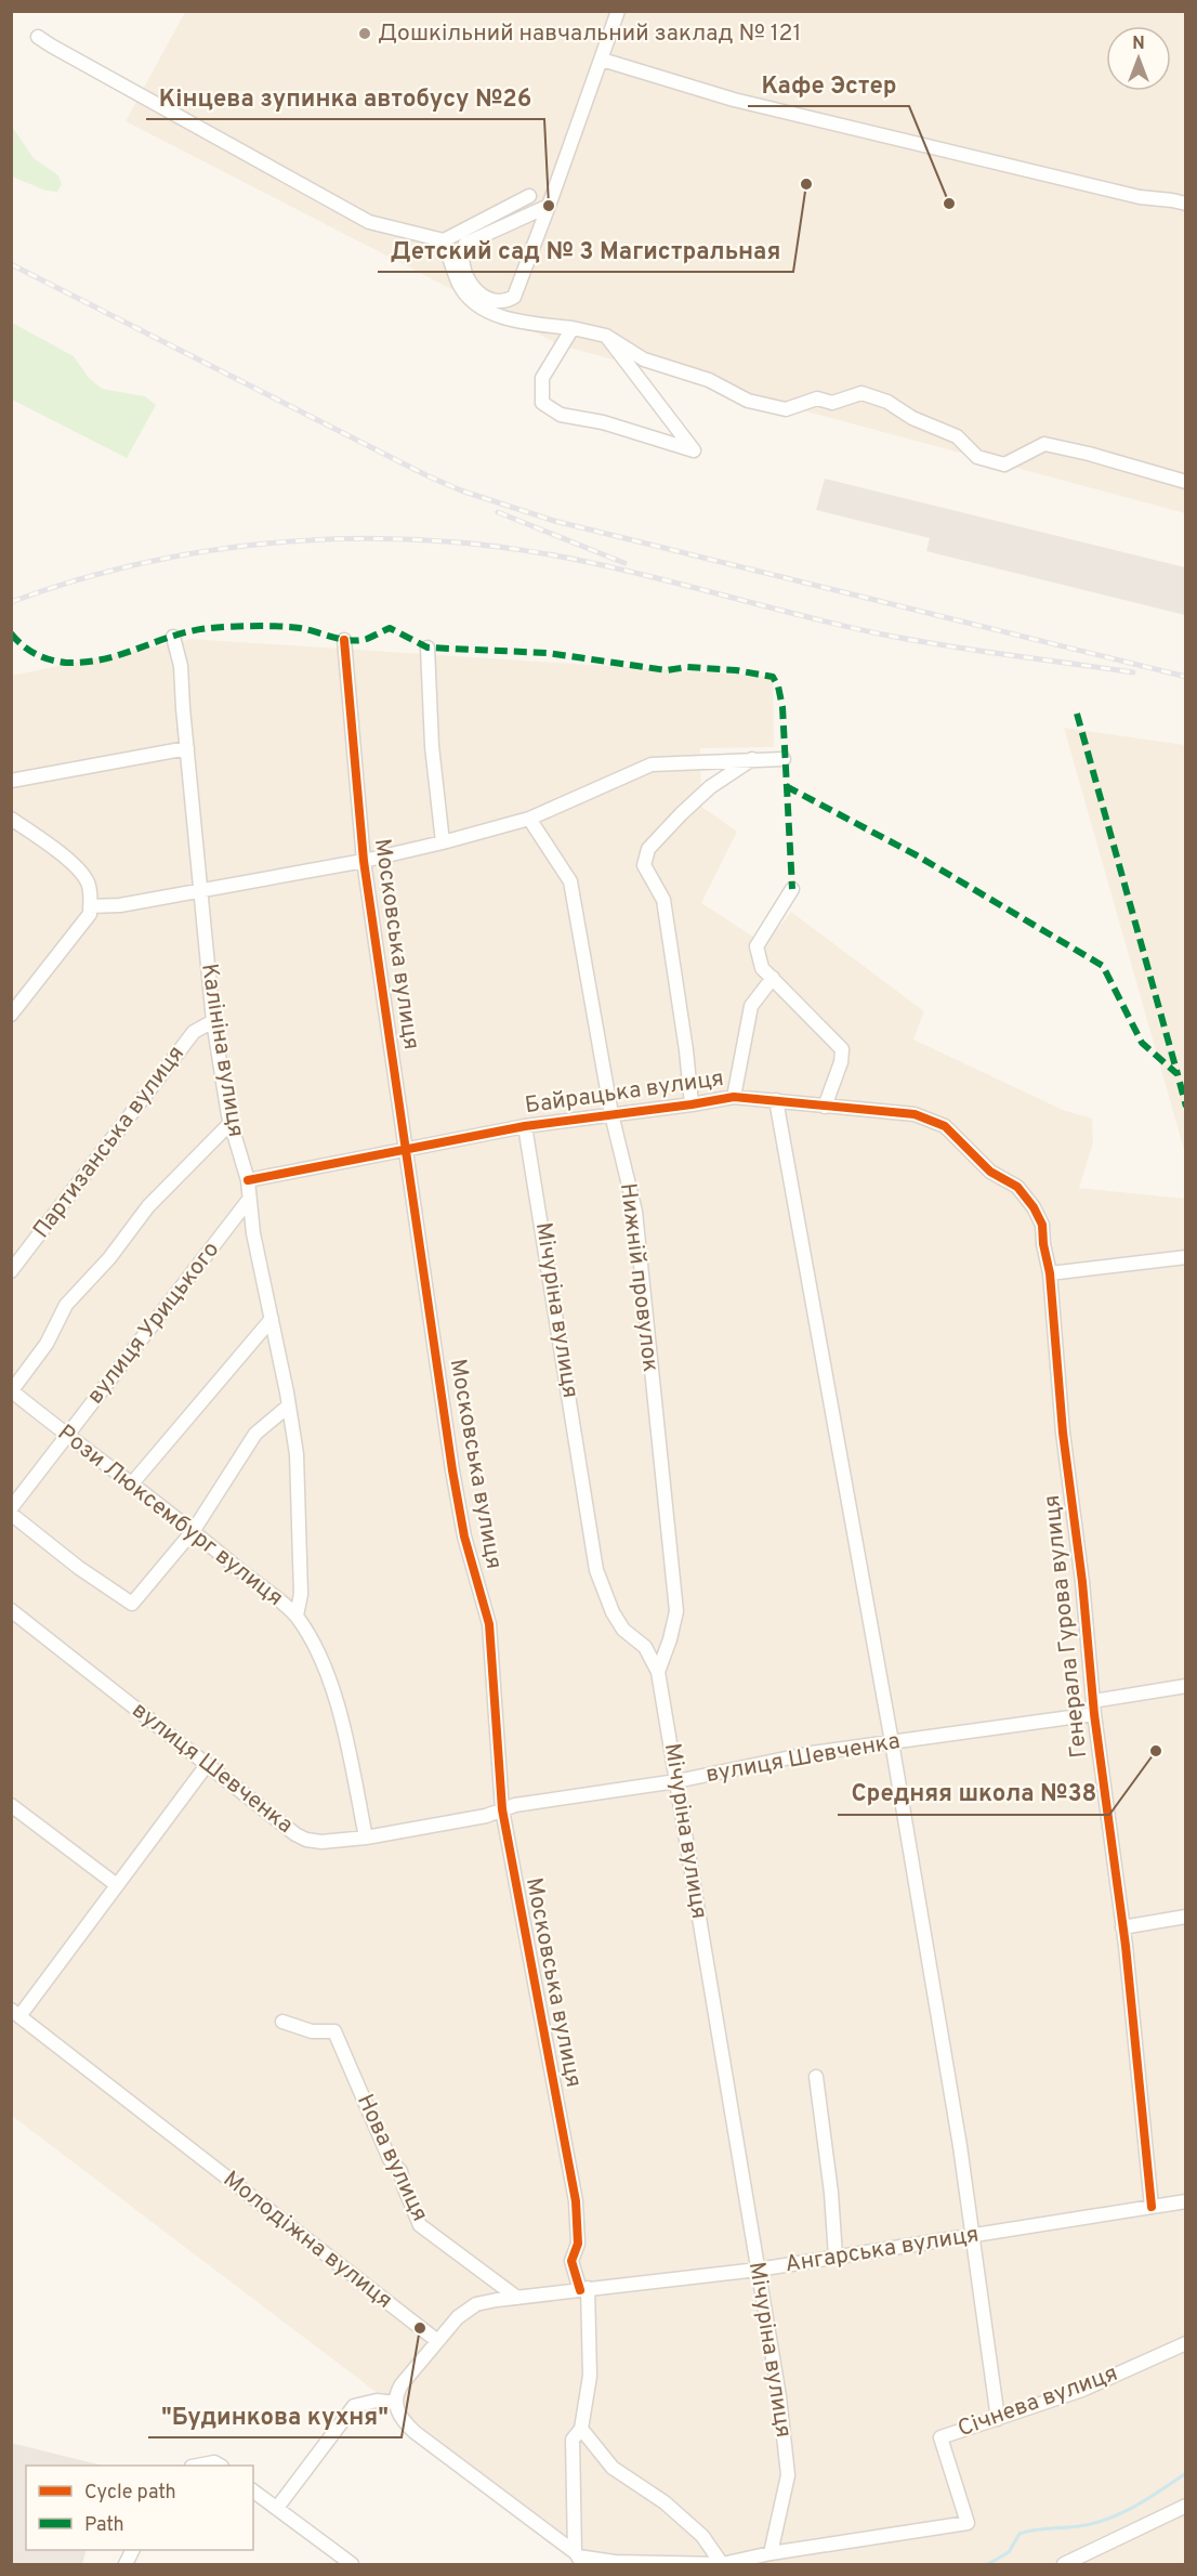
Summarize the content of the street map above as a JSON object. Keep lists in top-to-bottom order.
{
  "streets": {
    "street": [
      "Московська вулиця",
      "Калініна вулиця",
      "Байрацька вулиця",
      "Партизанська вулиця",
      "Нижній провулок",
      "Мічуріна вулиця",
      "вулиця Урицького",
      "Рози Люксембург вулиця",
      "Генерала Гурова вулиця",
      "вулиця Шевченка",
      "Нова вулиця",
      "Молодіжна вулиця",
      "Ангарська вулиця",
      "Січнева вулиця"
    ]
  },
  "crossings": [
    ["Московська вулиця", "Байрацька вулиця"],
    ["Московська вулиця", "вулиця Шевченка"],
    ["Московська вулиця", "Ангарська вулиця"],
    ["Калініна вулиця", "Байрацька вулиця"],
    ["Калініна вулиця", "Партизанська вулиця"],
    ["Калініна вулиця", "вулиця Урицького"],
    ["Калініна вулиця", "Рози Люксембург вулиця"],
    ["Байрацька вулиця", "Нижній провулок"],
    ["Байрацька вулиця", "Мічуріна вулиця"],
    ["Байрацька вулиця", "Генерала Гурова вулиця"],
    ["Нижній провулок", "Мічуріна вулиця"],
    ["Мічуріна вулиця", "вулиця Шевченка"],
    ["Мічуріна вулиця", "Ангарська вулиця"],
    ["Мічуріна вулиця", "Січнева вулиця"],
    ["вулиця Урицького", "Рози Люксембург вулиця"],
    ["Рози Люксембург вулиця", "вулиця Шевченка"],
    ["Генерала Гурова вулиця", "вулиця Шевченка"],
    ["Генерала Гурова вулиця", "Ангарська вулиця"],
    ["Нова вулиця", "Ангарська вулиця"],
    ["Молодіжна вулиця", "Ангарська вулиця"]
  ],
  "places": [
    "Дошкільний навчальний заклад № 121",
    "Детский сад № 3 Магистральная",
    "Кафе Эстер",
    "Кінцева зупинка автобусу №26",
    "Средняя школа №38",
    "\"Будинкова кухня\""
  ],
  "legend": ["Cycle path", "Path"],
  "north": "top"
}
